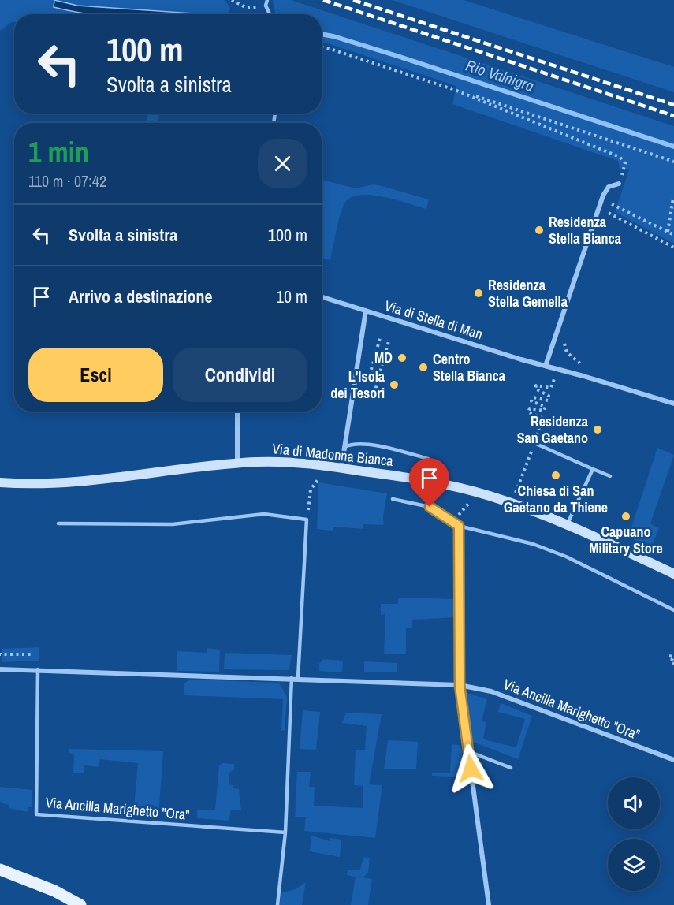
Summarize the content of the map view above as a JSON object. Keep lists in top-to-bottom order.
{
  "streets": {
    "main road": ["Via di Madonna Bianca"],
    "street": ["Via di Stella di Man", "Via Ancilla Marighetto \"Ora\""]
  },
  "water": ["Rio Valnigra"],
  "places": [
    "Residenza Stella Bianca",
    "Residenza Stella Gemella",
    "MD",
    "Centro Stella Bianca",
    "L'Isola dei Tesori",
    "Residenza San Gaetano",
    "Chiesa di San Gaetano da Thiene",
    "Capuano Military Store"
  ],
  "page": {
    "turn": ["100 m", "Svolta a sinistra"],
    "heading": ["1 min", "110 m · 07:42"],
    "list": [
      {
        "name": "Svolta a sinistra",
        "value": "100 m"
      },
      {
        "name": "Arrivo a destinazione",
        "value": "10 m"
      }
    ],
    "buttons": ["Esci", "Condividi"]
  }
}
